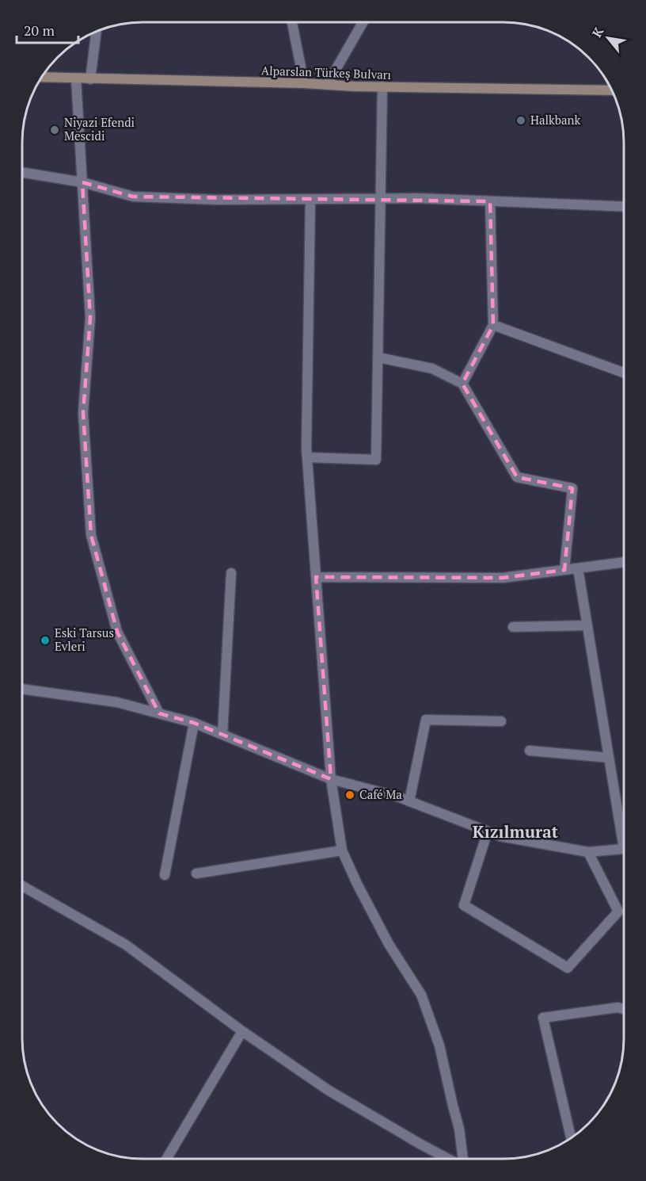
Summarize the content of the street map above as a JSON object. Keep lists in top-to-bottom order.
{
  "streets": {
    "main road": ["Alparslan Türkeş Bulvarı"]
  },
  "districts": ["Kızılmurat"],
  "places": [
    "Halkbank",
    "Niyazi Efendi Mescidi",
    "Eski Tarsus Evleri",
    "Café Ma"
  ],
  "scale_bar": "20 m",
  "north": "top left"
}
